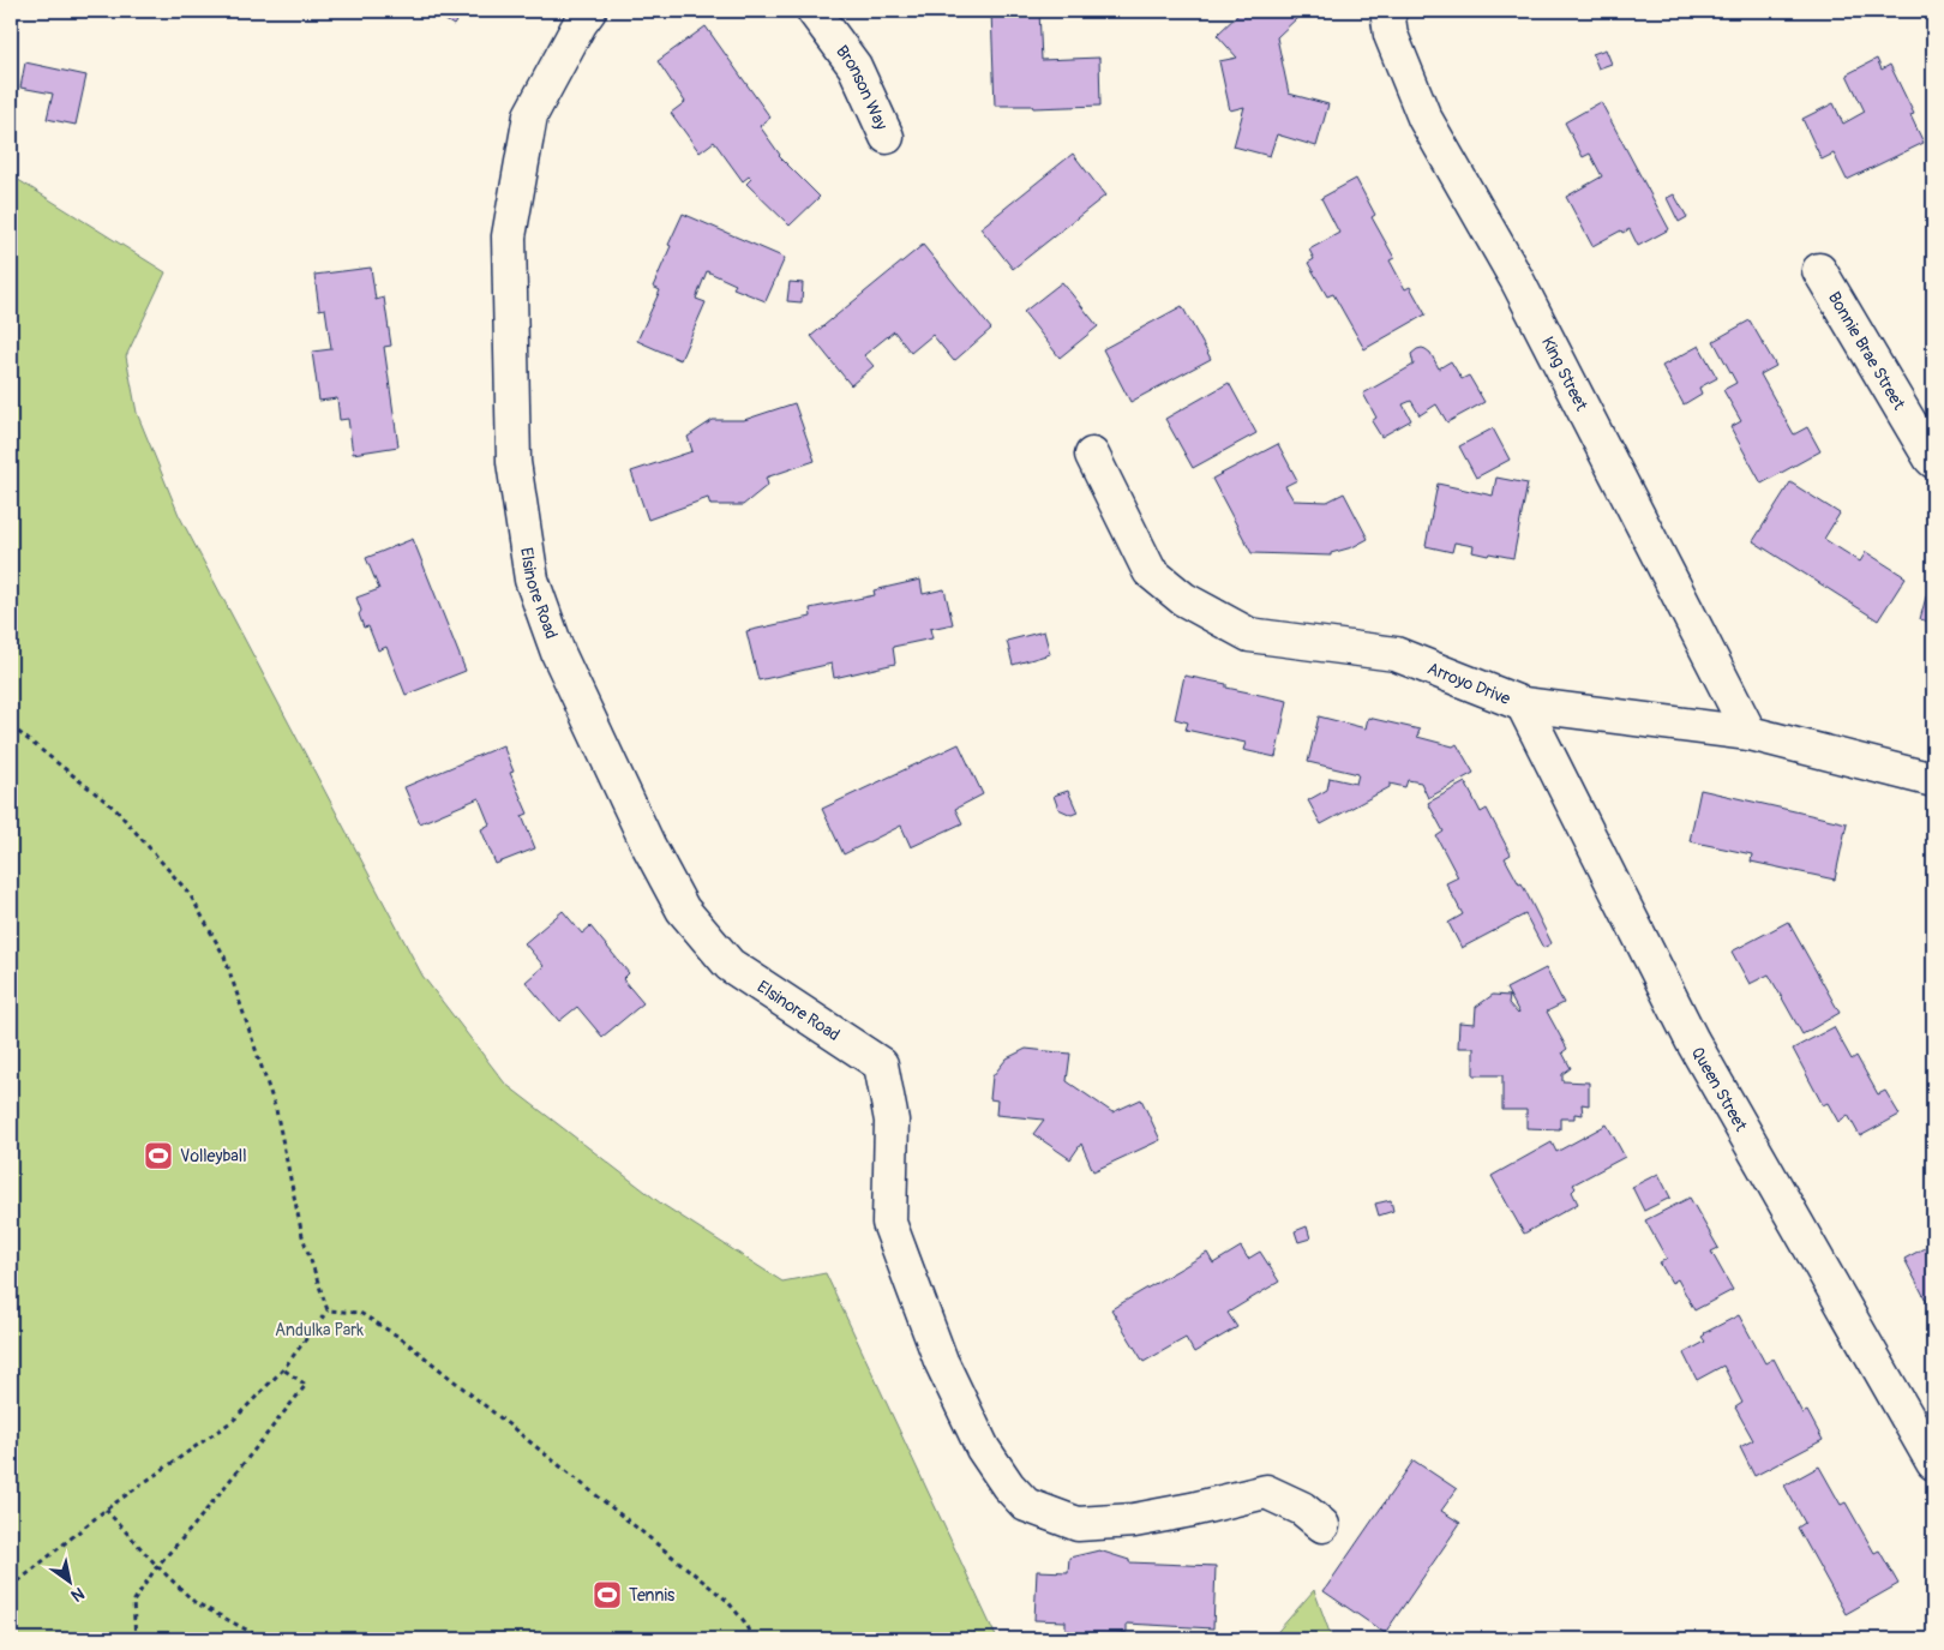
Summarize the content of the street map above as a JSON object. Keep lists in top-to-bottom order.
{
  "streets": {
    "street": [
      "Bronson Way",
      "Bonnie Brae Street",
      "King Street",
      "Elsinore Road",
      "Arroyo Drive",
      "Queen Street"
    ]
  },
  "crossings": [
    ["King Street", "Arroyo Drive"],
    ["Arroyo Drive", "Queen Street"]
  ],
  "parks": ["Andulka Park"],
  "places": {
    "sports": ["Volleyball", "Tennis"]
  },
  "north": "bottom right"
}
